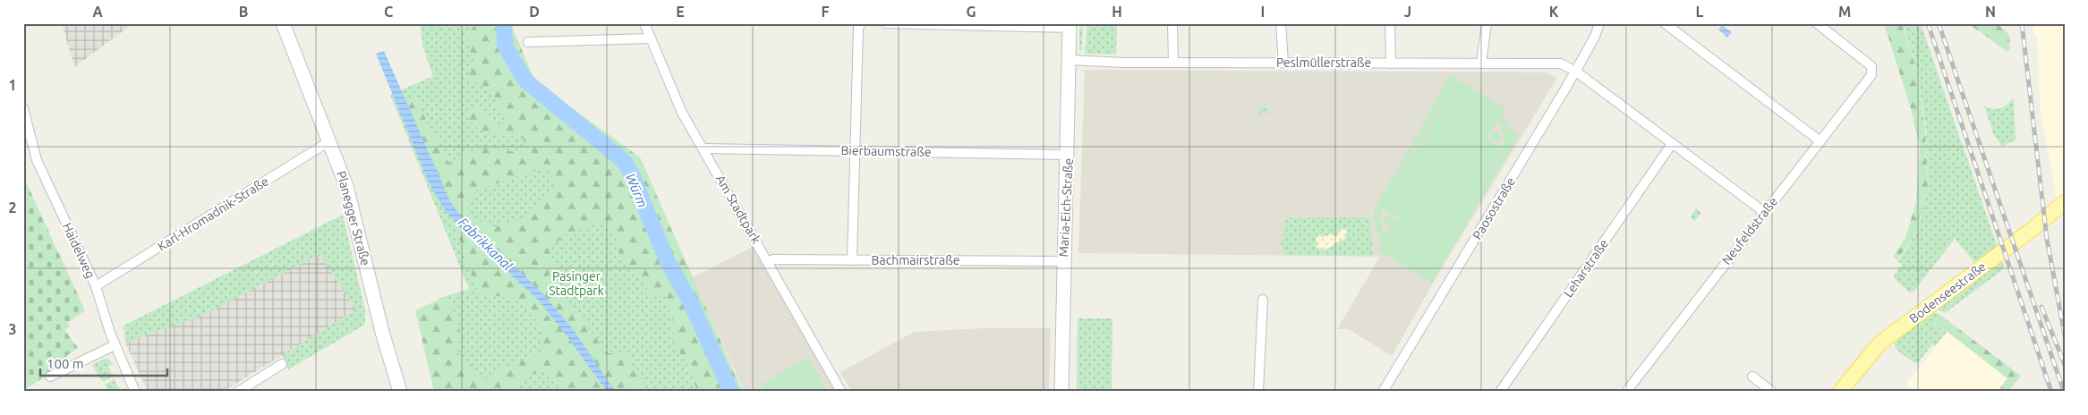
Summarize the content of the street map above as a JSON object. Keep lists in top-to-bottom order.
{
  "streets": {
    "main road": ["Maria-Eich-Straße", "Planegger Straße", "Bodenseestraße"],
    "street": [
      "Peslmüllerstraße",
      "Bierbaumstraße",
      "Paosostraße",
      "Am Stadtpark",
      "Karl-Hromadnik-Straße",
      "Neufeldstraße",
      "Haidelweg",
      "Bachmairstraße",
      "Leharstraße"
    ]
  },
  "crossings": [
    ["Peslmüllerstraße", "Maria-Eich-Straße"],
    ["Peslmüllerstraße", "Paosostraße"],
    ["Peslmüllerstraße", "Neufeldstraße"],
    ["Peslmüllerstraße", "Leharstraße"],
    ["Bierbaumstraße", "Maria-Eich-Straße"],
    ["Bierbaumstraße", "Am Stadtpark"],
    ["Maria-Eich-Straße", "Bachmairstraße"],
    ["Am Stadtpark", "Bachmairstraße"],
    ["Karl-Hromadnik-Straße", "Planegger Straße"],
    ["Karl-Hromadnik-Straße", "Haidelweg"]
  ],
  "water": ["Würm", "Fabrikkanal"],
  "parks": ["Pasinger Stadtpark"],
  "scale_bar": "100 m",
  "grid": {
    "columns": [
      "A",
      "B",
      "C",
      "D",
      "E",
      "F",
      "G",
      "H",
      "I",
      "J",
      "K",
      "L",
      "M",
      "N"
    ],
    "rows": ["1", "2", "3"]
  }
}
